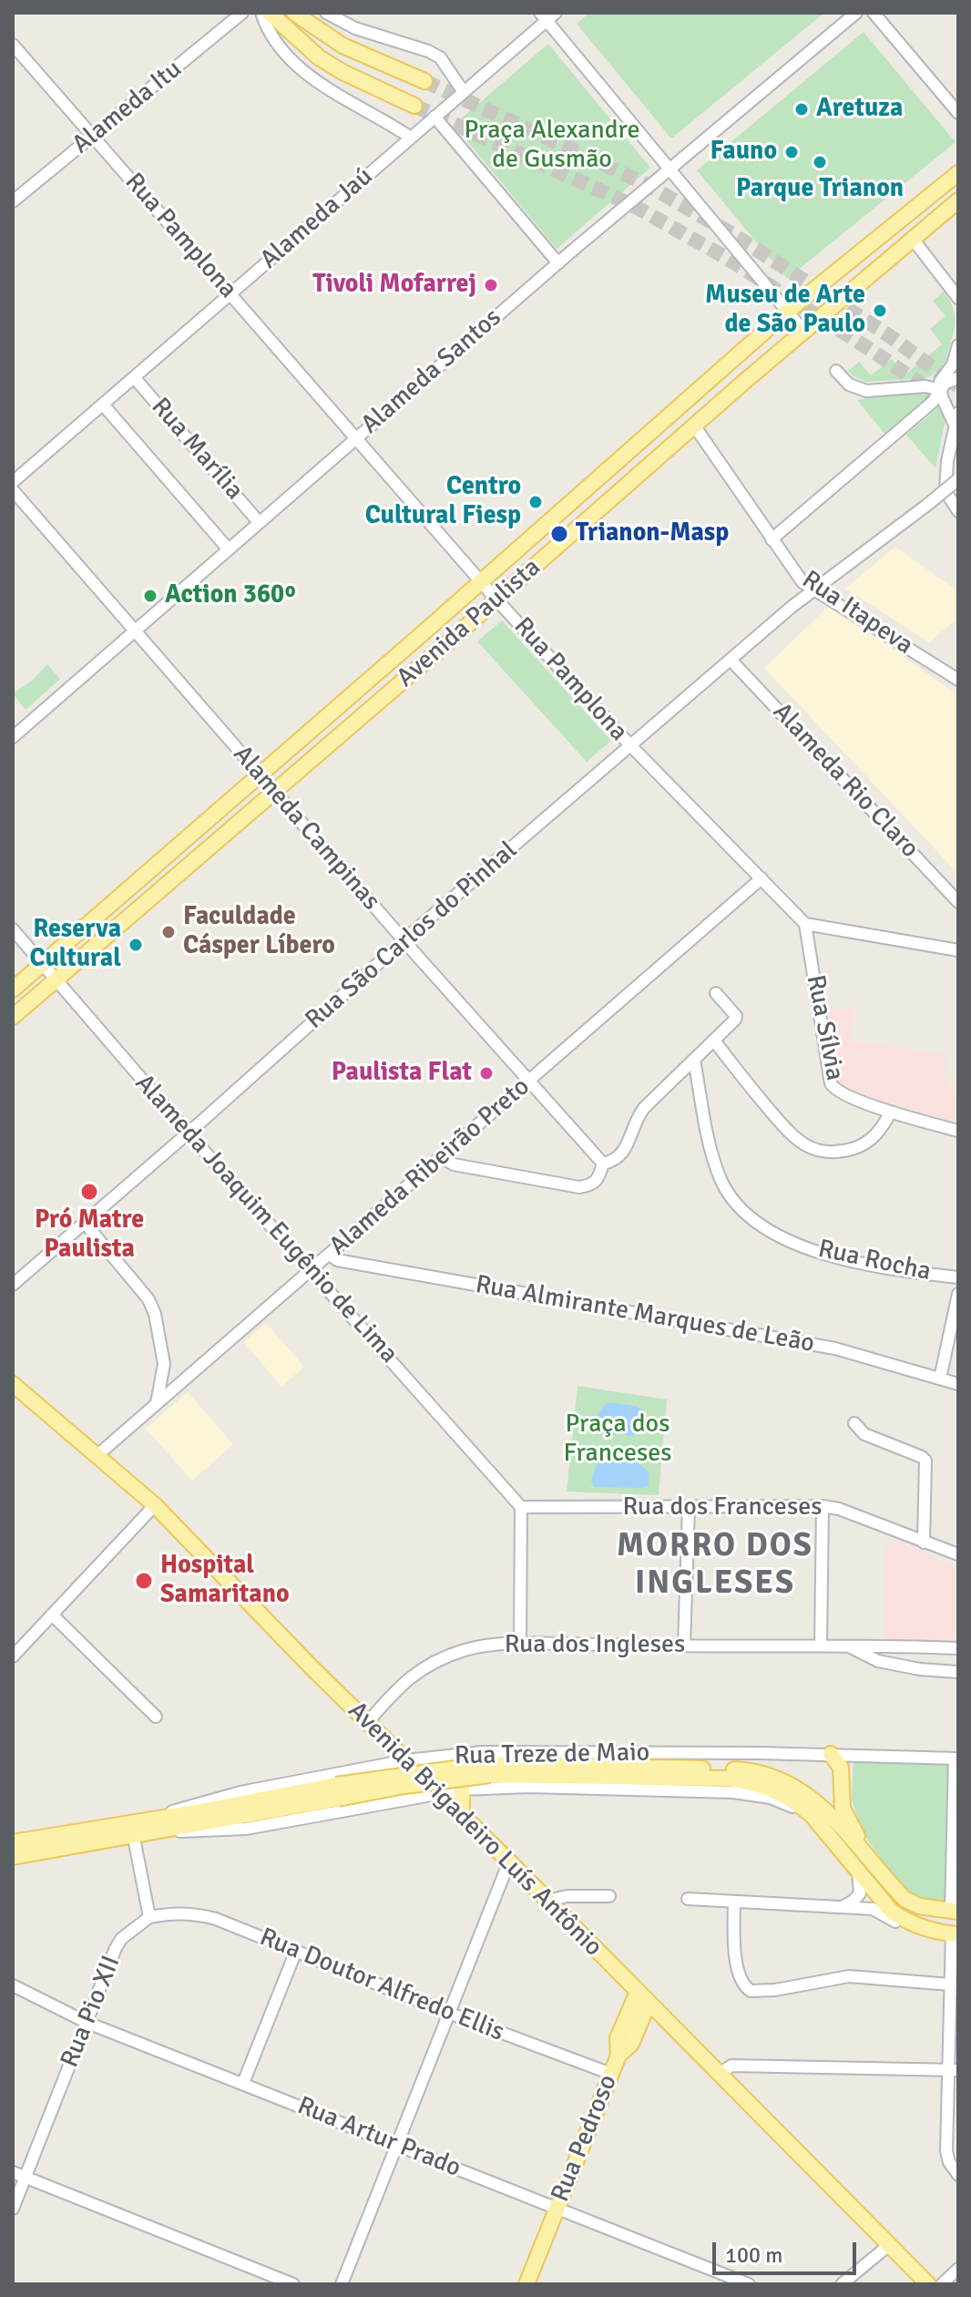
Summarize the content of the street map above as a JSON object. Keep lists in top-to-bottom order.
{
  "streets": {
    "main road": [
      "Avenida Paulista",
      "Rua Treze de Maio",
      "Avenida Brigadeiro Luís Antônio",
      "Rua Pedroso"
    ],
    "street": [
      "Alameda Itu",
      "Alameda Jaú",
      "Rua Pamplona",
      "Alameda Santos",
      "Rua Marília",
      "Rua Itapeva",
      "Alameda Rio Claro",
      "Alameda Campinas",
      "Rua São Carlos do Pinhal",
      "Rua Sílvia",
      "Alameda Ribeirão Preto",
      "Alameda Joaquim Eugênio de Lima",
      "Rua Rocha",
      "Rua Almirante Marques de Leão",
      "Rua dos Franceses",
      "Rua dos Ingleses",
      "Rua Doutor Alfredo Ellis",
      "Rua Pio XII",
      "Rua Artur Prado"
    ]
  },
  "crossings": [
    ["Alameda Itu", "Rua Pamplona"],
    ["Alameda Jaú", "Rua Pamplona"],
    ["Alameda Jaú", "Rua Marília"],
    ["Rua Pamplona", "Alameda Santos"],
    ["Rua Pamplona", "Avenida Paulista"],
    ["Rua Pamplona", "Rua São Carlos do Pinhal"],
    ["Rua Pamplona", "Rua Sílvia"],
    ["Rua Pamplona", "Alameda Ribeirão Preto"],
    ["Alameda Santos", "Rua Marília"],
    ["Alameda Santos", "Alameda Campinas"],
    ["Rua Itapeva", "Avenida Paulista"],
    ["Rua Itapeva", "Rua São Carlos do Pinhal"],
    ["Avenida Paulista", "Alameda Campinas"],
    ["Avenida Paulista", "Alameda Joaquim Eugênio de Lima"],
    ["Alameda Rio Claro", "Rua São Carlos do Pinhal"],
    ["Alameda Campinas", "Rua São Carlos do Pinhal"],
    ["Alameda Campinas", "Alameda Ribeirão Preto"],
    ["Rua São Carlos do Pinhal", "Alameda Joaquim Eugênio de Lima"],
    ["Alameda Ribeirão Preto", "Alameda Joaquim Eugênio de Lima"],
    ["Alameda Ribeirão Preto", "Rua Almirante Marques de Leão"],
    ["Alameda Ribeirão Preto", "Avenida Brigadeiro Luís Antônio"],
    ["Alameda Joaquim Eugênio de Lima", "Rua dos Franceses"],
    ["Rua dos Ingleses", "Avenida Brigadeiro Luís Antônio"],
    ["Rua Treze de Maio", "Avenida Brigadeiro Luís Antônio"],
    ["Avenida Brigadeiro Luís Antônio", "Rua Pedroso"],
    ["Rua Doutor Alfredo Ellis", "Rua Pio XII"],
    ["Rua Doutor Alfredo Ellis", "Rua Pedroso"],
    ["Rua Pio XII", "Rua Artur Prado"],
    ["Rua Artur Prado", "Rua Pedroso"]
  ],
  "districts": ["MORRO DOS INGLESES"],
  "parks": ["Praça Alexandre de Gusmão", "Praça dos Franceses"],
  "places": [
    "Aretuza",
    "Fauno",
    "Parque Trianon",
    "Tivoli Mofarrej",
    "Museu de Arte de São Paulo",
    "Centro Cultural Fiesp",
    "Trianon-Masp",
    "Action 360º",
    "Faculdade Cásper Líbero",
    "Reserva Cultural",
    "Paulista Flat",
    "Pró Matre Paulista",
    "Hospital Samaritano"
  ],
  "scale_bar": "100 m"
}
